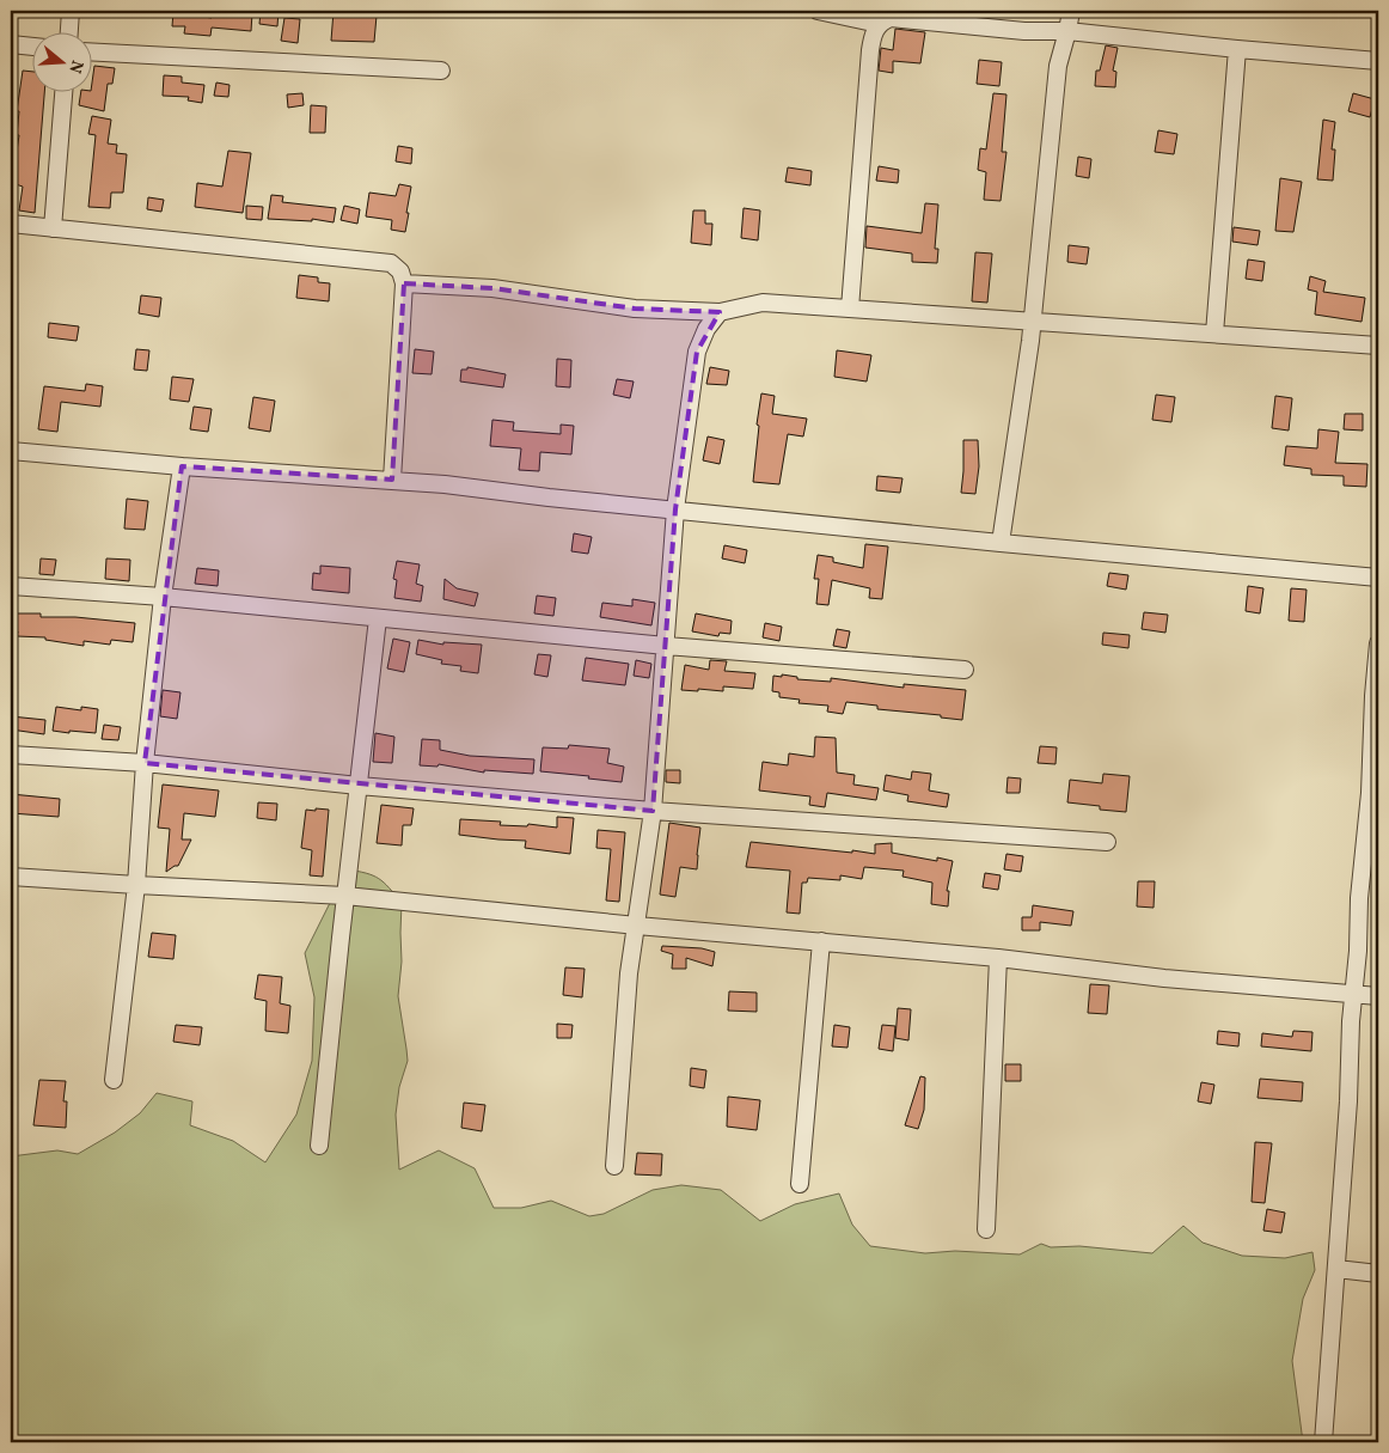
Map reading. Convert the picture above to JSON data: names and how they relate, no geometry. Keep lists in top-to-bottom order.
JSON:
{
  "north": "right"
}
